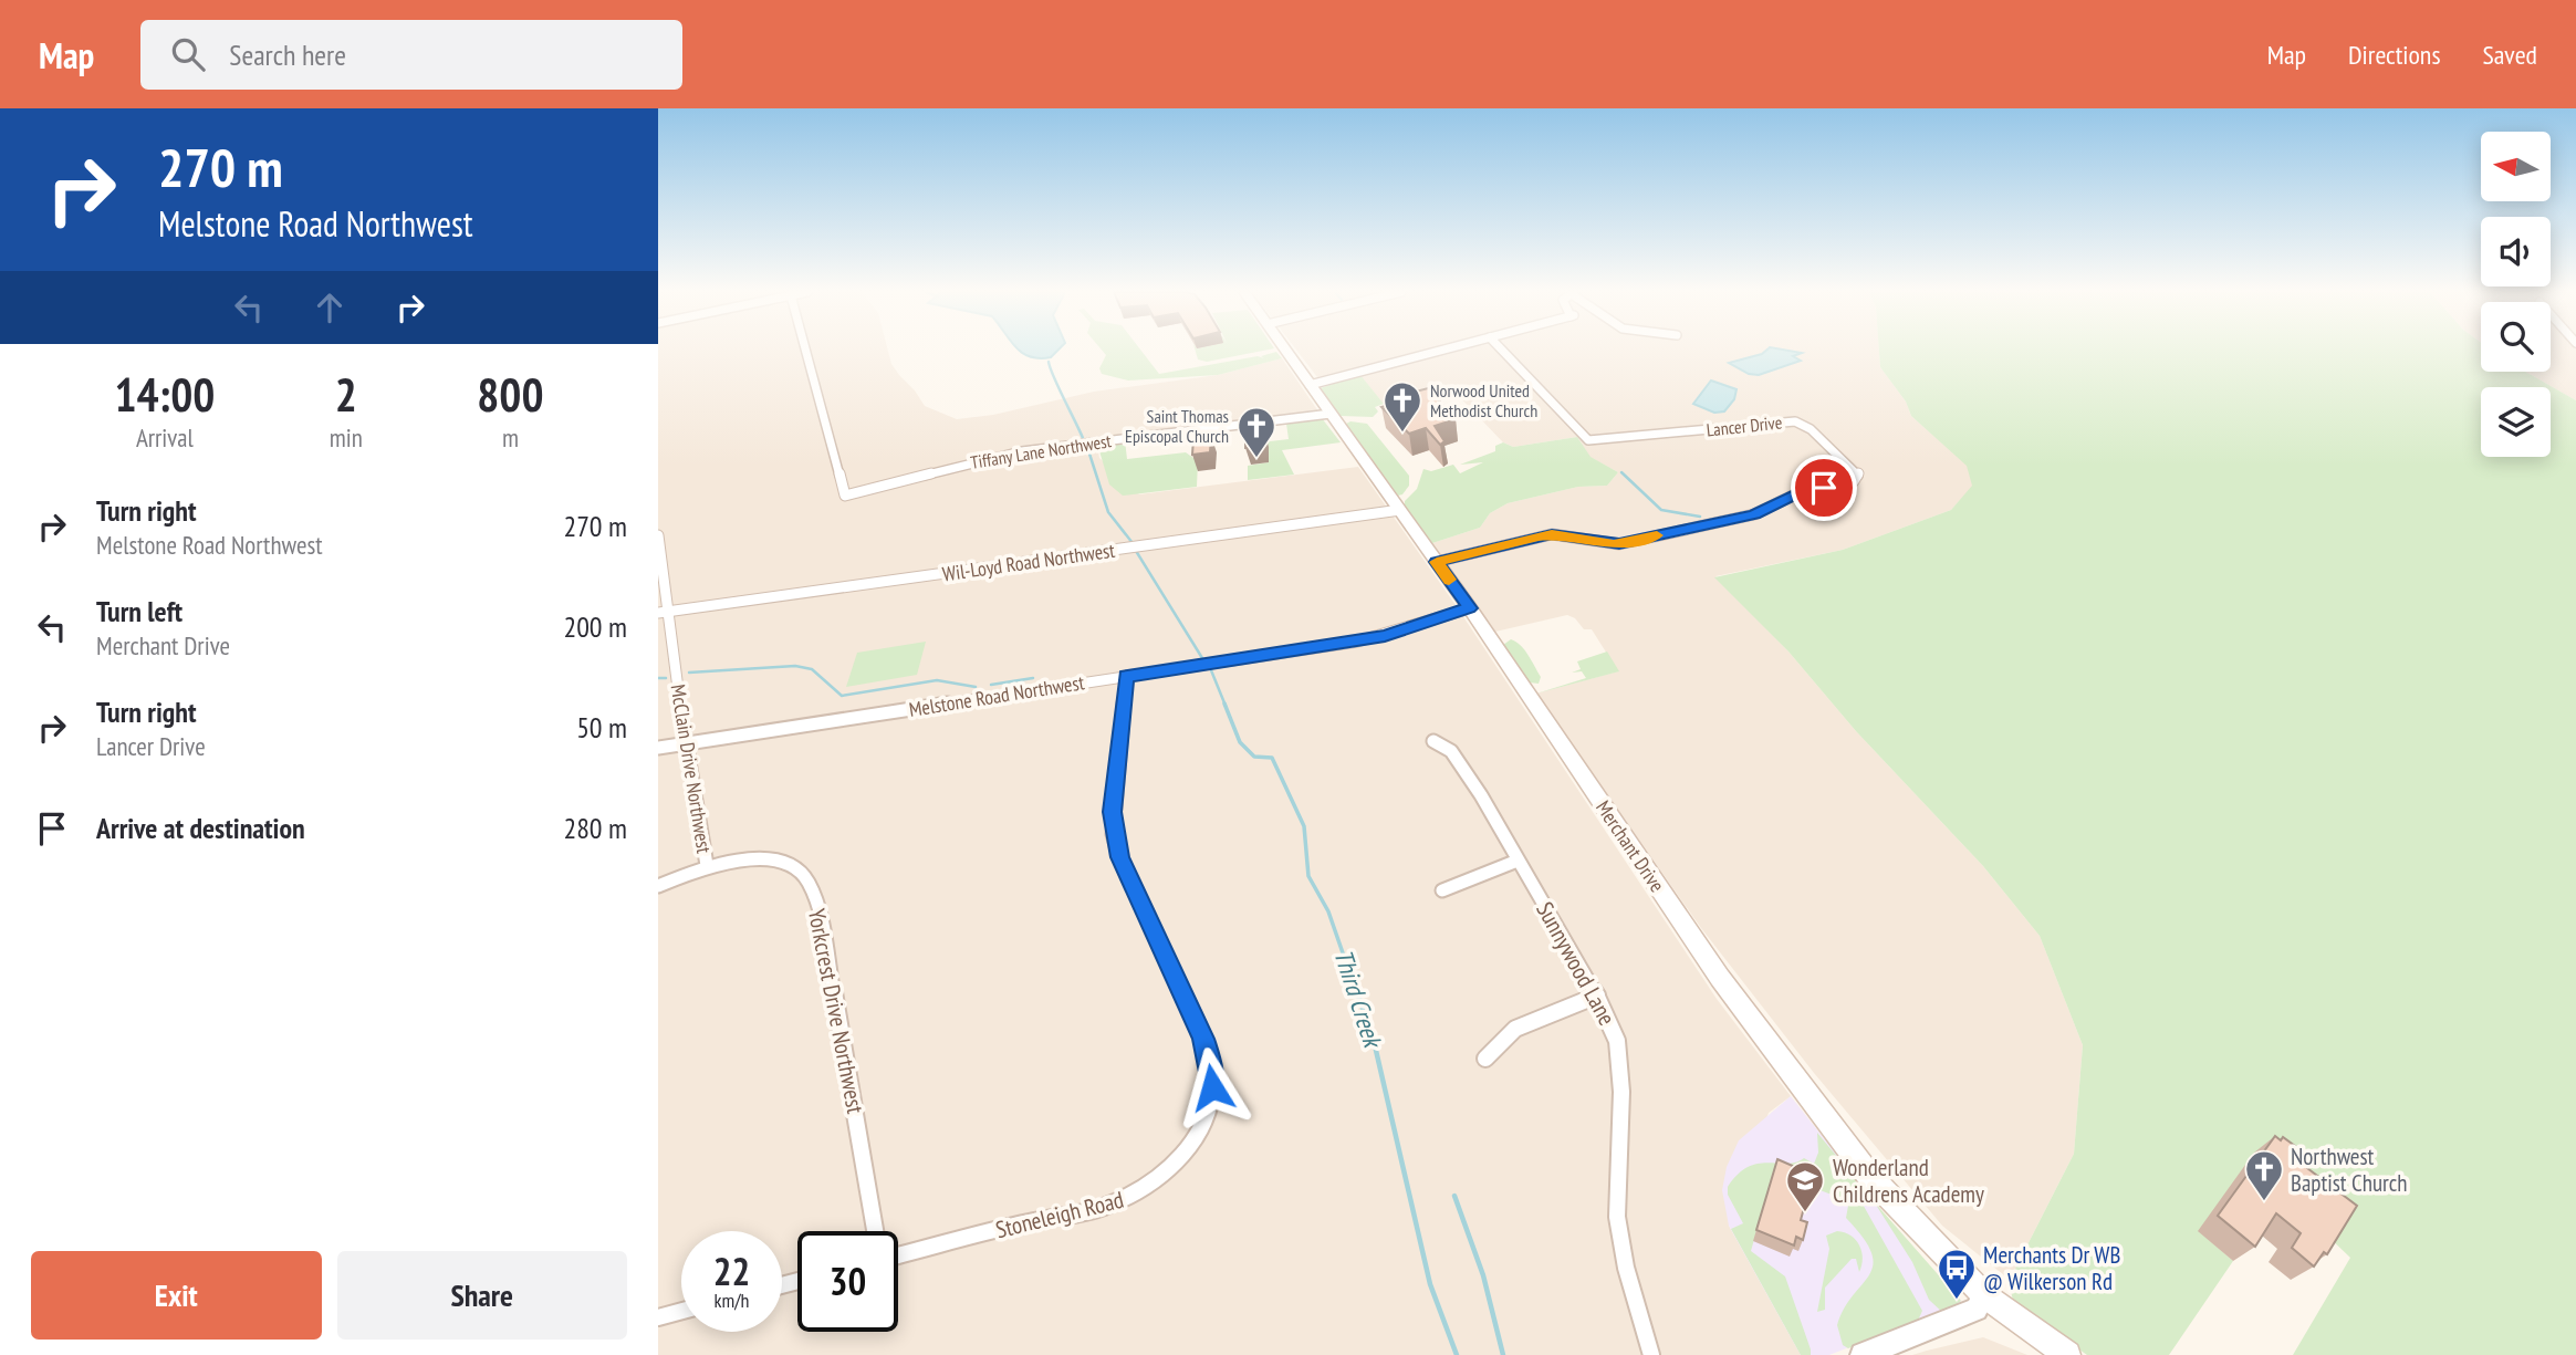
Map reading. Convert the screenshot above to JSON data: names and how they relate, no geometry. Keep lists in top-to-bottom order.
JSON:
{
  "streets": {
    "main road": ["Merchant Drive"],
    "street": [
      "Lancer Drive",
      "Tiffany Lane Northwest",
      "Wil-Loyd Road Northwest",
      "Melstone Road Northwest",
      "McClain Drive Northwest",
      "Sunnywood Lane",
      "Yorkcrest Drive Northwest",
      "Stoneleigh Road"
    ]
  },
  "crossings": [
    ["Lancer Drive", "Merchant Drive"],
    ["Tiffany Lane Northwest", "Merchant Drive"],
    ["Wil-Loyd Road Northwest", "McClain Drive Northwest"],
    ["Wil-Loyd Road Northwest", "Merchant Drive"],
    ["Melstone Road Northwest", "McClain Drive Northwest"],
    ["Melstone Road Northwest", "Merchant Drive"],
    ["Melstone Road Northwest", "Stoneleigh Road"],
    ["McClain Drive Northwest", "Yorkcrest Drive Northwest"]
  ],
  "water": ["Third Creek"],
  "places": {
    "church": ["Norwood United Methodist Church", "Saint Thomas Episcopal Church", "Northwest Baptist Church"],
    "school or university": ["Wonderland Childrens Academy"],
    "bus stop": ["Merchants Dr WB @ Wilkerson Rd"]
  },
  "north": "left",
  "page": {
    "header": "Map",
    "search": "Search here",
    "nav": ["Map", "Directions", "Saved"],
    "turn": ["270 m", "Melstone Road Northwest"],
    "eta": [
      "14:00",
      "Arrival",
      "2",
      "min",
      "800",
      "m"
    ],
    "list": [
      {
        "name": "Turn right",
        "note": "Melstone Road Northwest",
        "value": "270 m"
      },
      {
        "name": "Turn left",
        "note": "Merchant Drive",
        "value": "200 m"
      },
      {
        "name": "Turn right",
        "note": "Lancer Drive",
        "value": "50 m"
      },
      {
        "name": "Arrive at destination",
        "value": "280 m"
      }
    ],
    "speed": "22 km/h",
    "limit": "30",
    "buttons": ["Exit", "Share"]
  }
}
